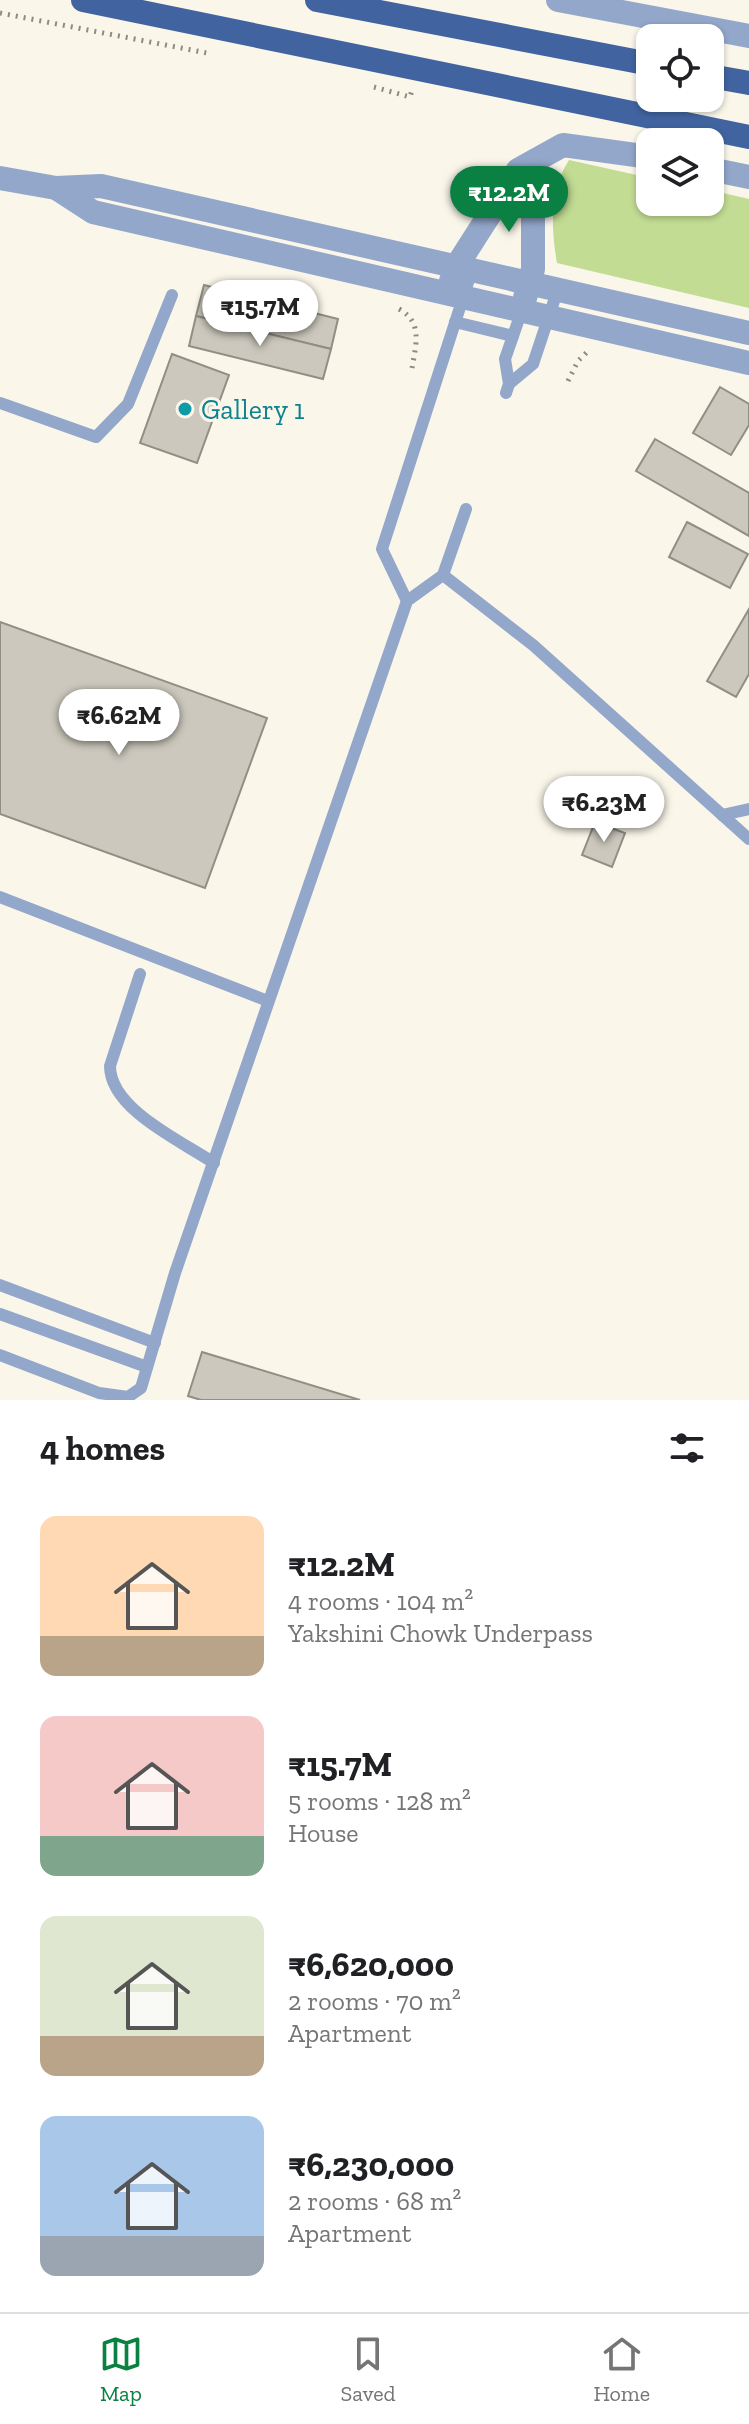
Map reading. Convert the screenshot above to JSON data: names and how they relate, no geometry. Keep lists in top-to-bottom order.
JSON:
{
  "places": ["Gallery 1"],
  "page": {
    "price": [
      "₹12.2M",
      "₹15.7M",
      "₹6.62M",
      "₹6.23M"
    ],
    "heading": "4 homes",
    "list": [
      {
        "name": "₹12.2M",
        "note": "4 rooms · 104 m² · Yakshini Chowk Underpass"
      },
      {
        "name": "₹15.7M",
        "note": "5 rooms · 128 m² · House"
      },
      {
        "name": "₹6,620,000",
        "note": "2 rooms · 70 m² · Apartment"
      },
      {
        "name": "₹6,230,000",
        "note": "2 rooms · 68 m² · Apartment"
      }
    ],
    "tabs": ["Map", "Saved", "Home"]
  }
}
